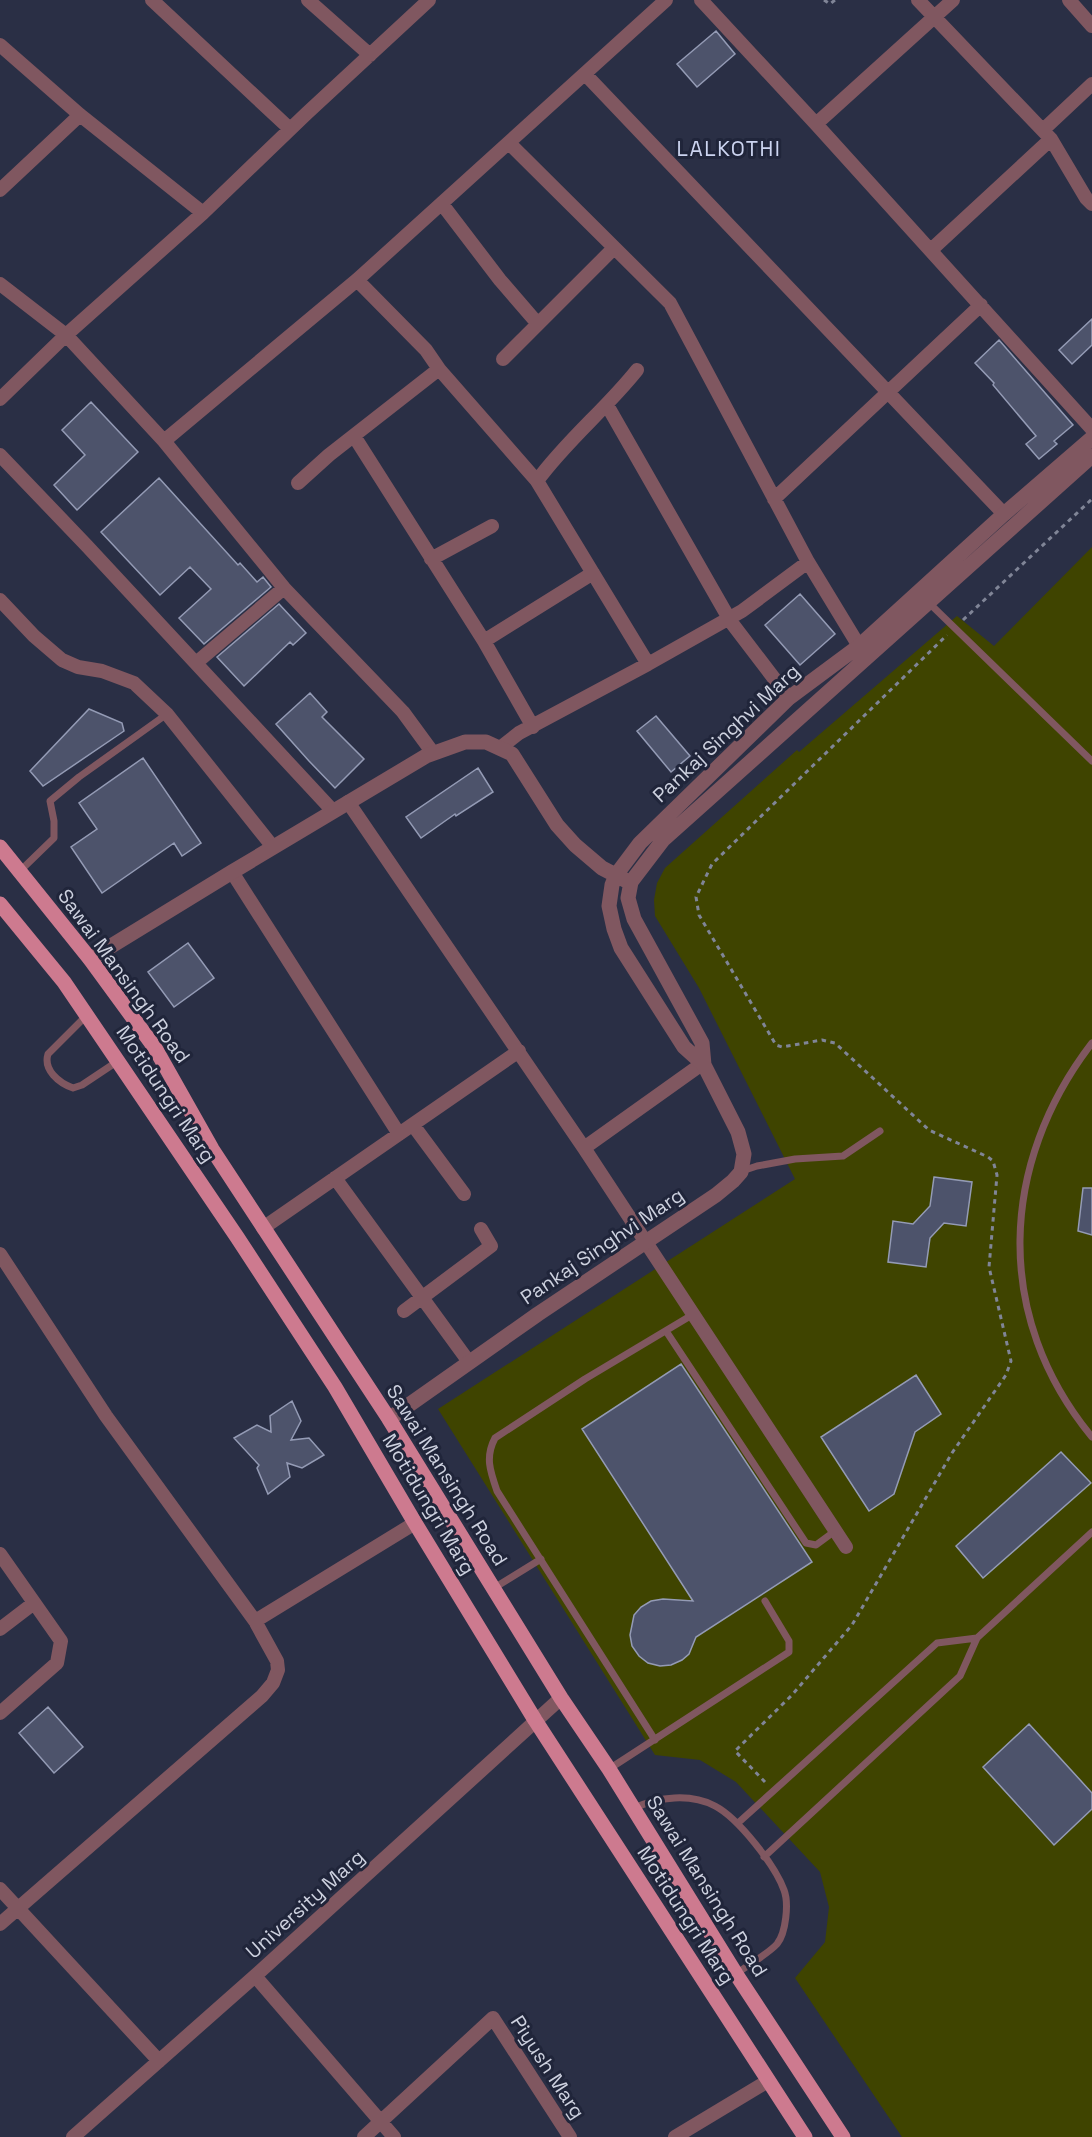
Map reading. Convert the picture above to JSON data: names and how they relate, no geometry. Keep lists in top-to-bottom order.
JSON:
{
  "streets": {
    "main road": ["Sawai Mansingh Road", "Motidungri Marg"],
    "street": ["Pankaj Singhvi Marg", "University Marg", "Piyush Marg"]
  },
  "crossings": [
    ["Pankaj Singhvi Marg", "Sawai Mansingh Road"],
    ["Sawai Mansingh Road", "University Marg"],
    ["Motidungri Marg", "University Marg"]
  ],
  "districts": ["LALKOTHI"]
}
